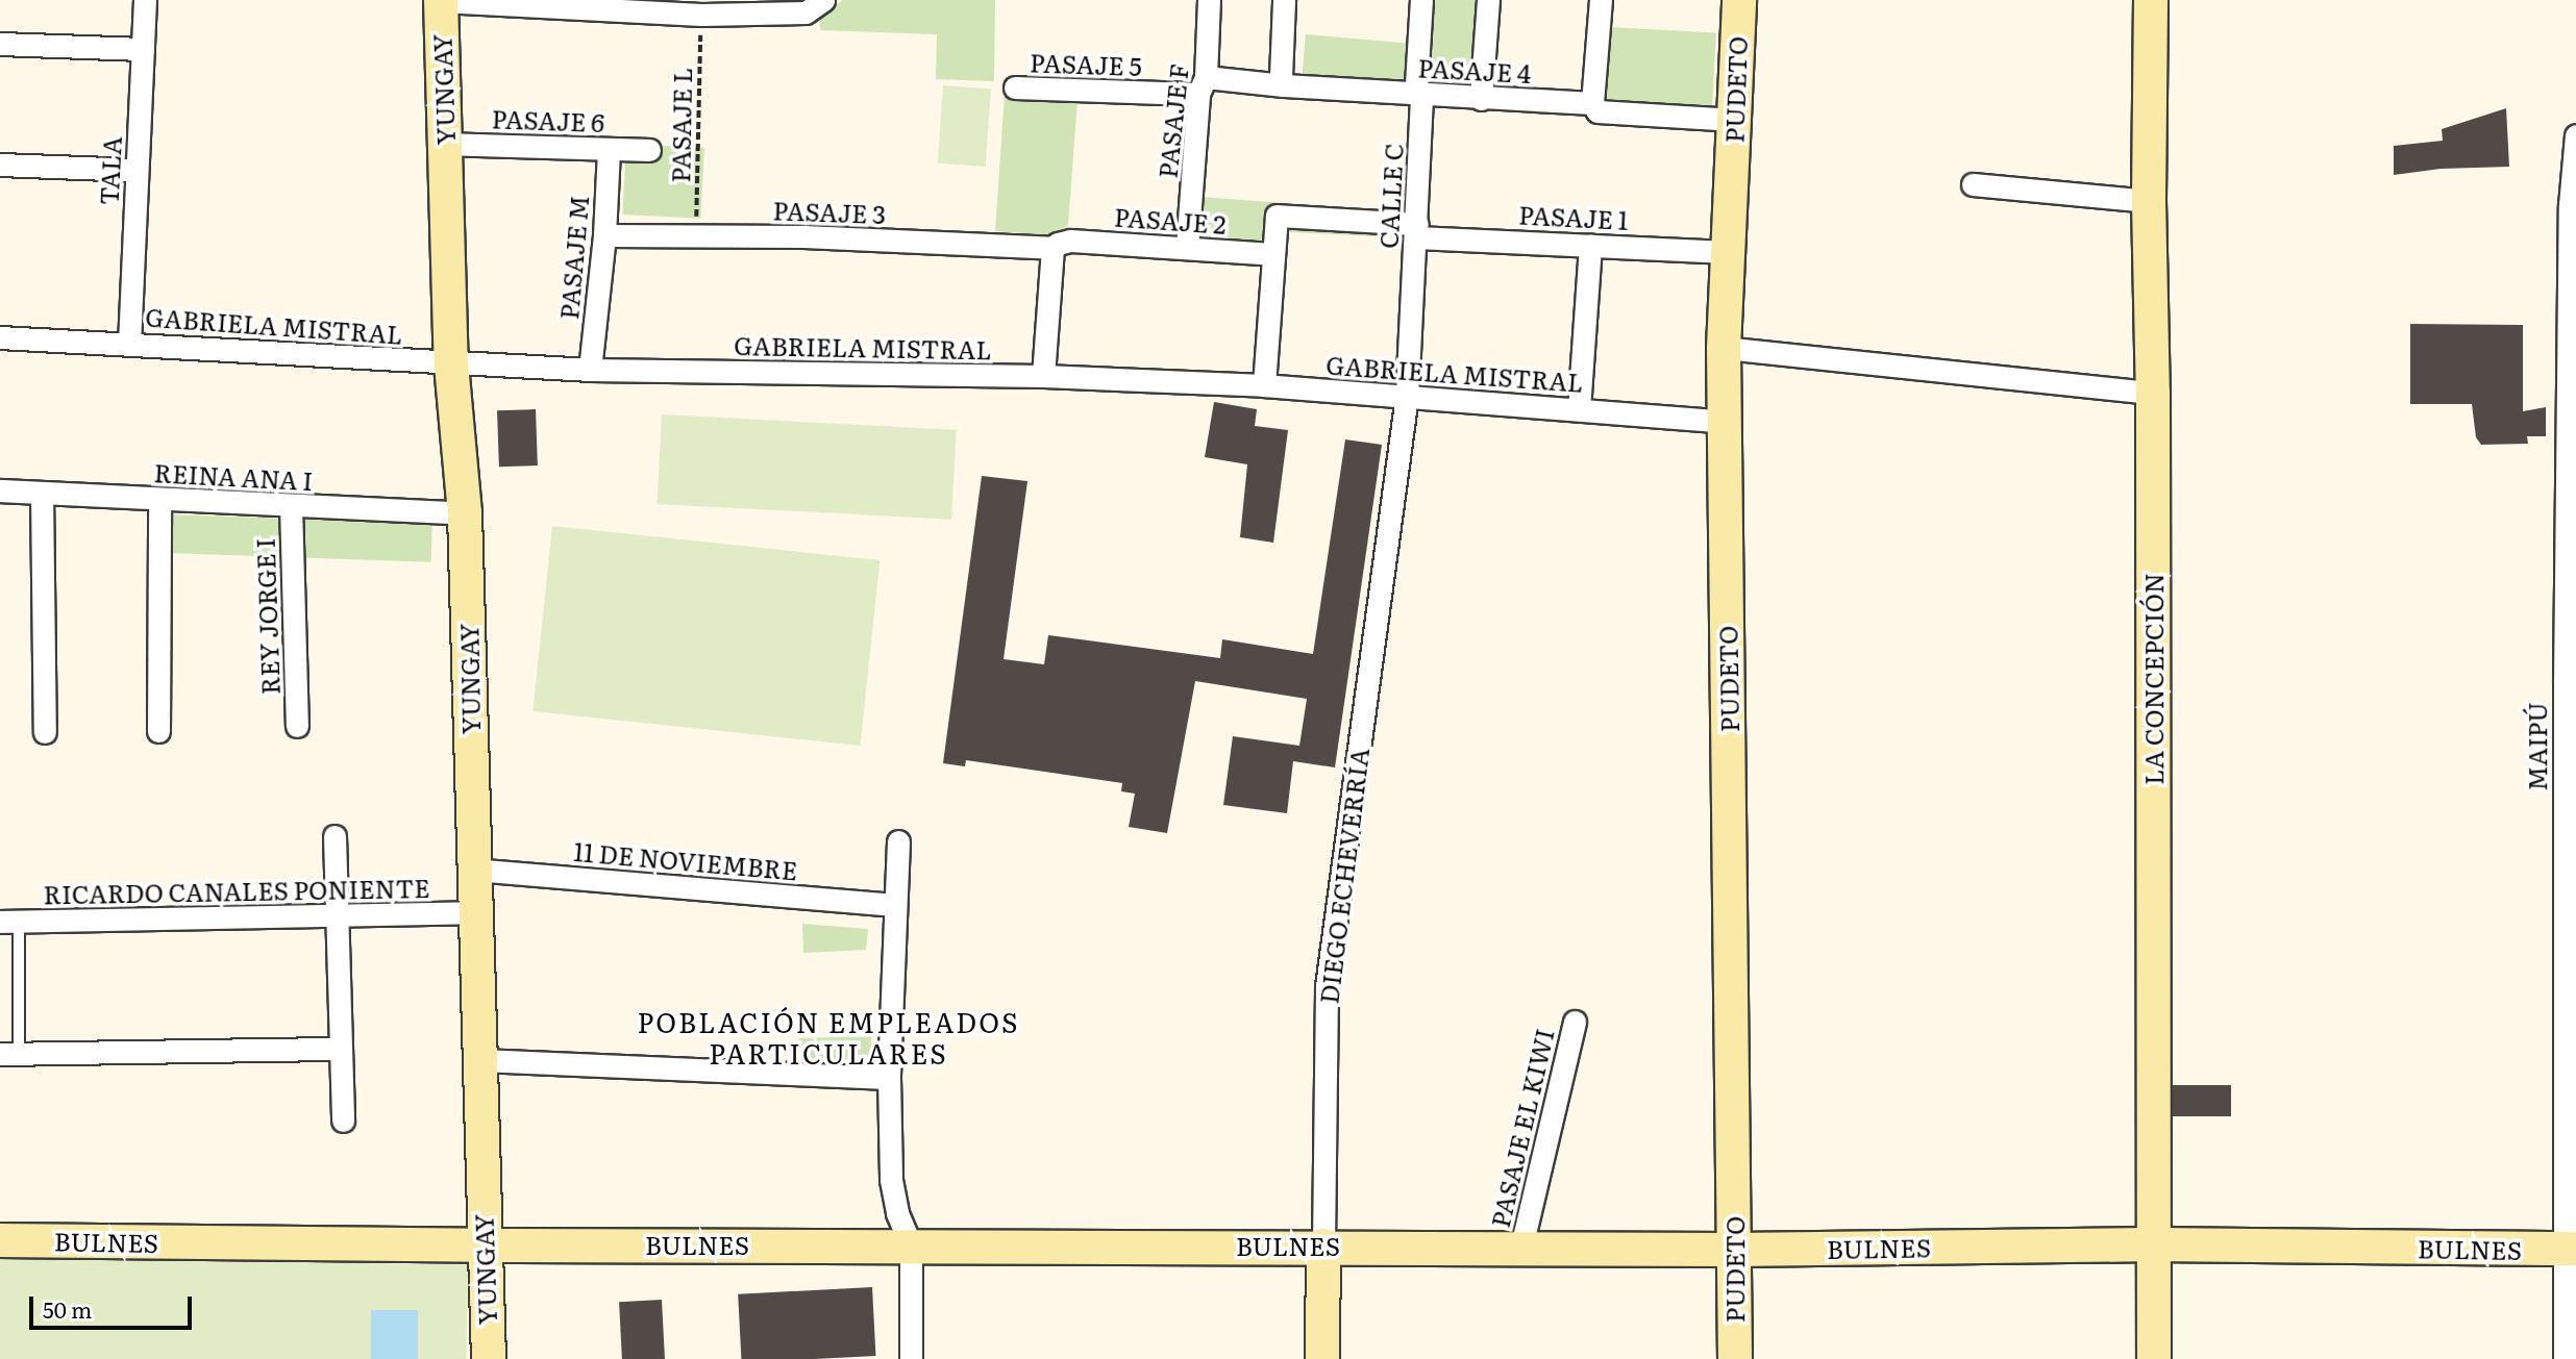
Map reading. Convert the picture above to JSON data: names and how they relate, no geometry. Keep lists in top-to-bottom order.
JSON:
{
  "streets": {
    "street": [
      "PASAJE 5",
      "PASAJE 4",
      "YUNGAY",
      "PUDETO",
      "PASAJE 6",
      "PASAJE F",
      "TALA",
      "CALLE C",
      "PASAJE 3",
      "PASAJE 1",
      "PASAJE 2",
      "PASAJE M",
      "GABRIELA MISTRAL",
      "REINA ANA I",
      "REY JORGE I",
      "LA CONCEPCIÓN",
      "MAIPÚ",
      "11 DE NOVIEMBRE",
      "DIEGO ECHEVERRÍA",
      "RICARDO CANALES PONIENTE",
      "PASAJE EL KIWI",
      "BULNES"
    ],
    "path": ["PASAJE L"]
  },
  "crossings": [
    ["PASAJE 5", "PASAJE 4"],
    ["PASAJE 5", "PASAJE F"],
    ["PASAJE 4", "PUDETO"],
    ["PASAJE 4", "PASAJE F"],
    ["PASAJE 4", "CALLE C"],
    ["YUNGAY", "PASAJE 6"],
    ["YUNGAY", "GABRIELA MISTRAL"],
    ["YUNGAY", "REINA ANA I"],
    ["YUNGAY", "11 DE NOVIEMBRE"],
    ["YUNGAY", "RICARDO CANALES PONIENTE"],
    ["YUNGAY", "BULNES"],
    ["PUDETO", "PASAJE 1"],
    ["PUDETO", "GABRIELA MISTRAL"],
    ["PUDETO", "BULNES"],
    ["PASAJE 6", "PASAJE M"],
    ["PASAJE F", "PASAJE 2"],
    ["PASAJE L", "PASAJE 3"],
    ["TALA", "GABRIELA MISTRAL"],
    ["CALLE C", "PASAJE 1"],
    ["CALLE C", "GABRIELA MISTRAL"],
    ["CALLE C", "DIEGO ECHEVERRÍA"],
    ["PASAJE 3", "PASAJE 2"],
    ["PASAJE 3", "PASAJE M"],
    ["PASAJE 1", "PASAJE 2"],
    ["PASAJE M", "GABRIELA MISTRAL"],
    ["GABRIELA MISTRAL", "DIEGO ECHEVERRÍA"],
    ["REINA ANA I", "REY JORGE I"],
    ["LA CONCEPCIÓN", "BULNES"],
    ["MAIPÚ", "BULNES"],
    ["DIEGO ECHEVERRÍA", "BULNES"],
    ["PASAJE EL KIWI", "BULNES"]
  ],
  "districts": ["POBLACIÓN EMPLEADOS PARTICULARES"],
  "scale_bar": "50 m"
}
